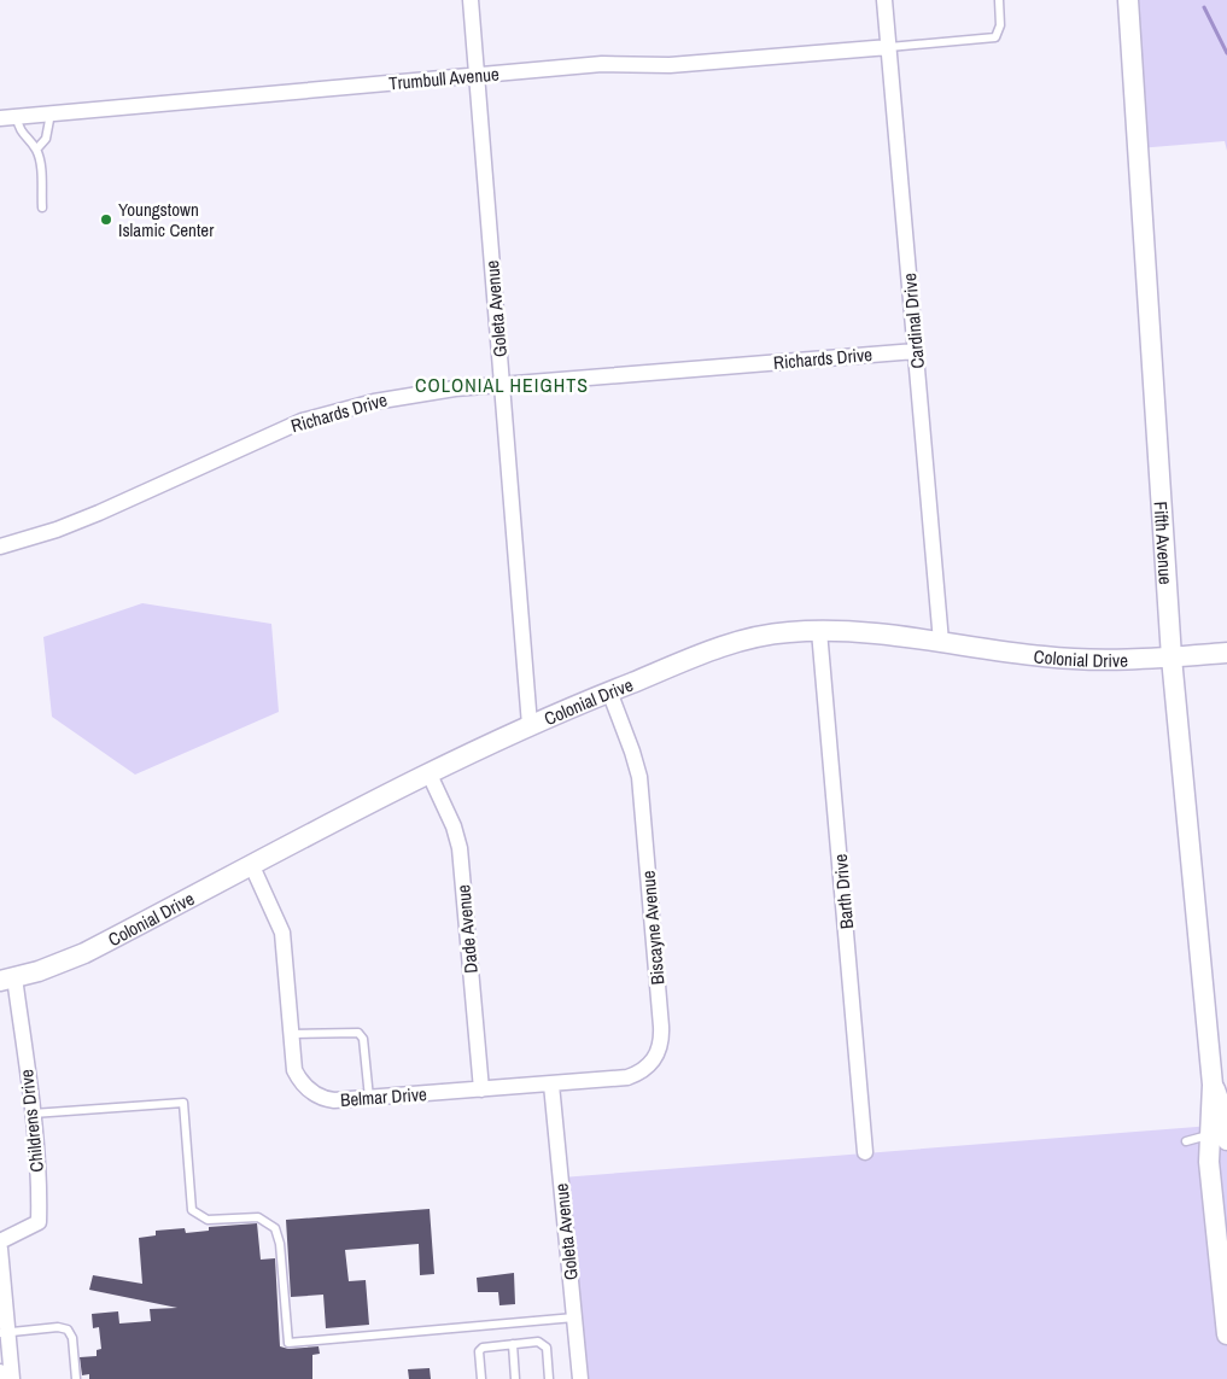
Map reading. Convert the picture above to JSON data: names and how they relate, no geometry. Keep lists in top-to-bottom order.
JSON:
{
  "streets": {
    "street": [
      "Trumbull Avenue",
      "Goleta Avenue",
      "Cardinal Drive",
      "Richards Drive",
      "Fifth Avenue",
      "Colonial Drive",
      "Barth Drive",
      "Biscayne Avenue",
      "Dade Avenue",
      "Belmar Drive",
      "Childrens Drive"
    ]
  },
  "crossings": [
    ["Trumbull Avenue", "Goleta Avenue"],
    ["Trumbull Avenue", "Cardinal Drive"],
    ["Goleta Avenue", "Richards Drive"],
    ["Goleta Avenue", "Colonial Drive"],
    ["Goleta Avenue", "Biscayne Avenue"],
    ["Goleta Avenue", "Belmar Drive"],
    ["Cardinal Drive", "Richards Drive"],
    ["Cardinal Drive", "Colonial Drive"],
    ["Fifth Avenue", "Colonial Drive"],
    ["Colonial Drive", "Barth Drive"],
    ["Colonial Drive", "Biscayne Avenue"],
    ["Colonial Drive", "Dade Avenue"],
    ["Colonial Drive", "Belmar Drive"],
    ["Colonial Drive", "Childrens Drive"],
    ["Biscayne Avenue", "Belmar Drive"],
    ["Dade Avenue", "Belmar Drive"]
  ],
  "districts": ["COLONIAL HEIGHTS"],
  "places": ["Youngstown Islamic Center"]
}
